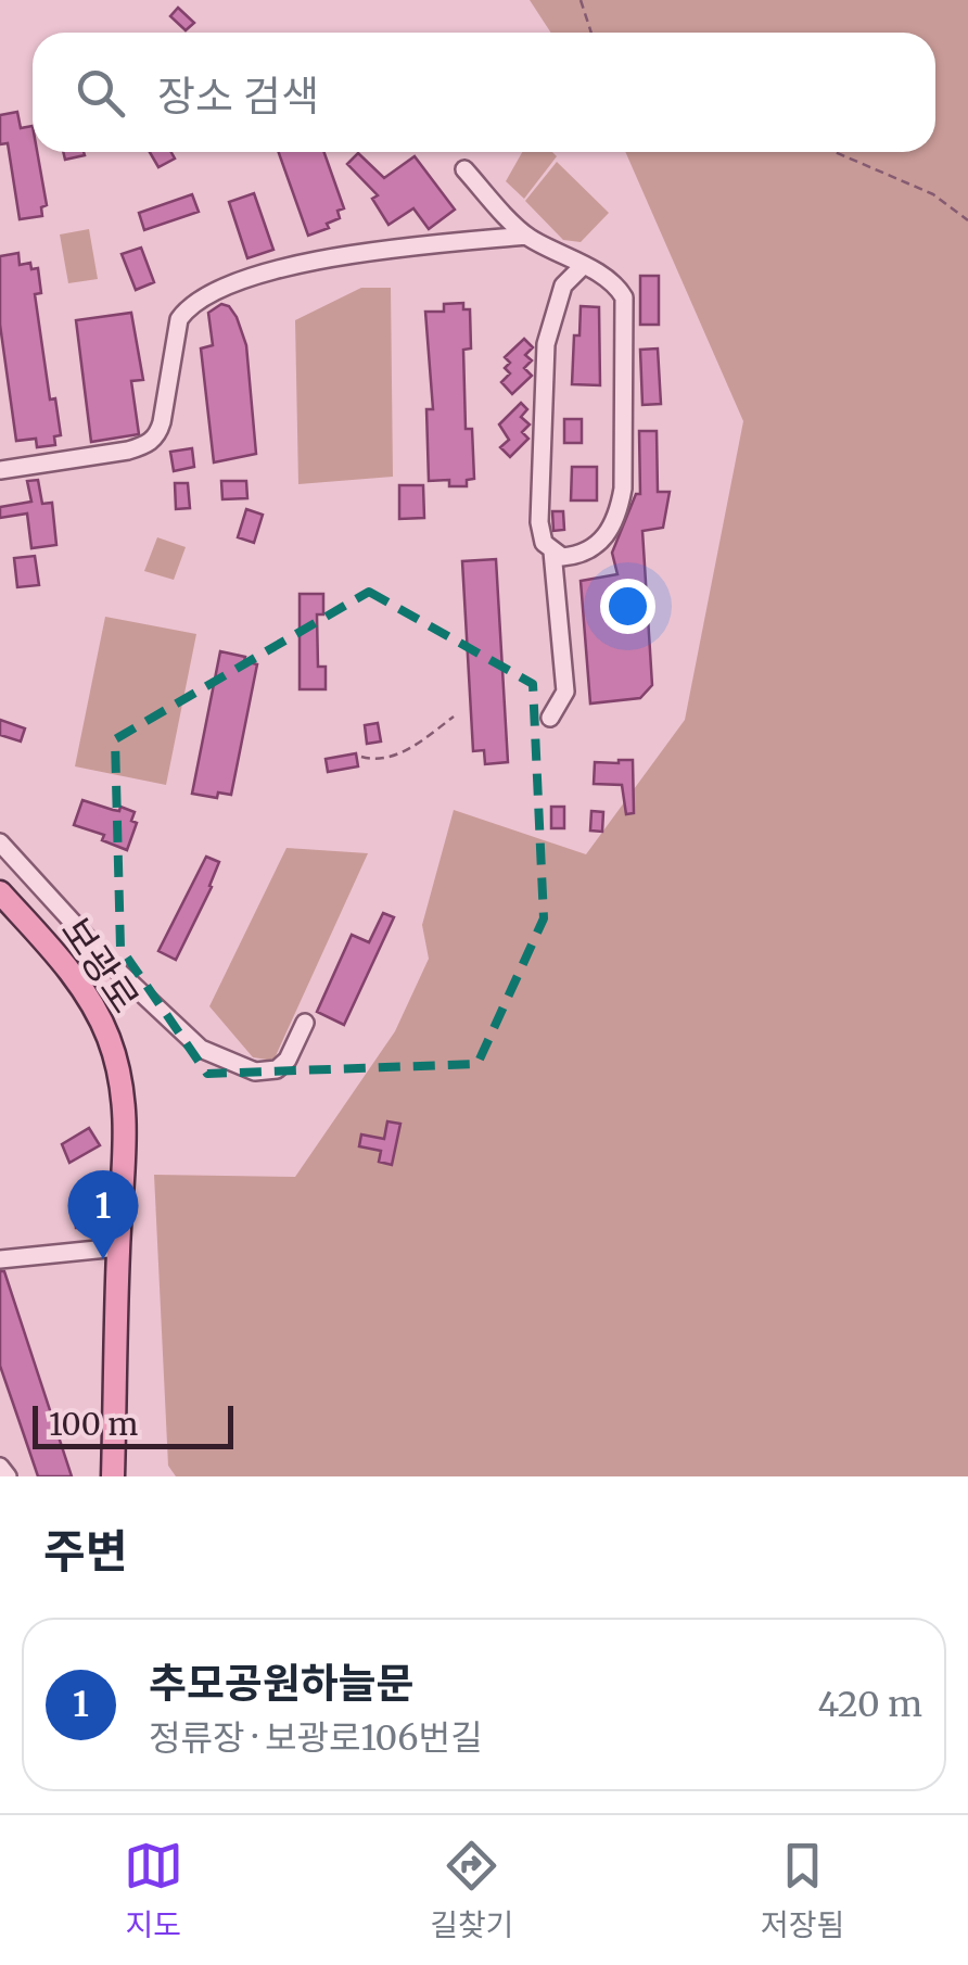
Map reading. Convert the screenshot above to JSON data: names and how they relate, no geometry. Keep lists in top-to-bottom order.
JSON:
{
  "streets": {
    "main road": ["보광로"]
  },
  "scale_bar": "100 m",
  "page": {
    "search": "장소 검색",
    "pins": "1",
    "scale": "100 m",
    "heading": "주변",
    "list": [
      {
        "mark": "1",
        "name": "추모공원하늘문",
        "note": "정류장 · 보광로106번길",
        "value": "420 m"
      }
    ],
    "nav": ["지도", "길찾기", "저장됨"]
  }
}
